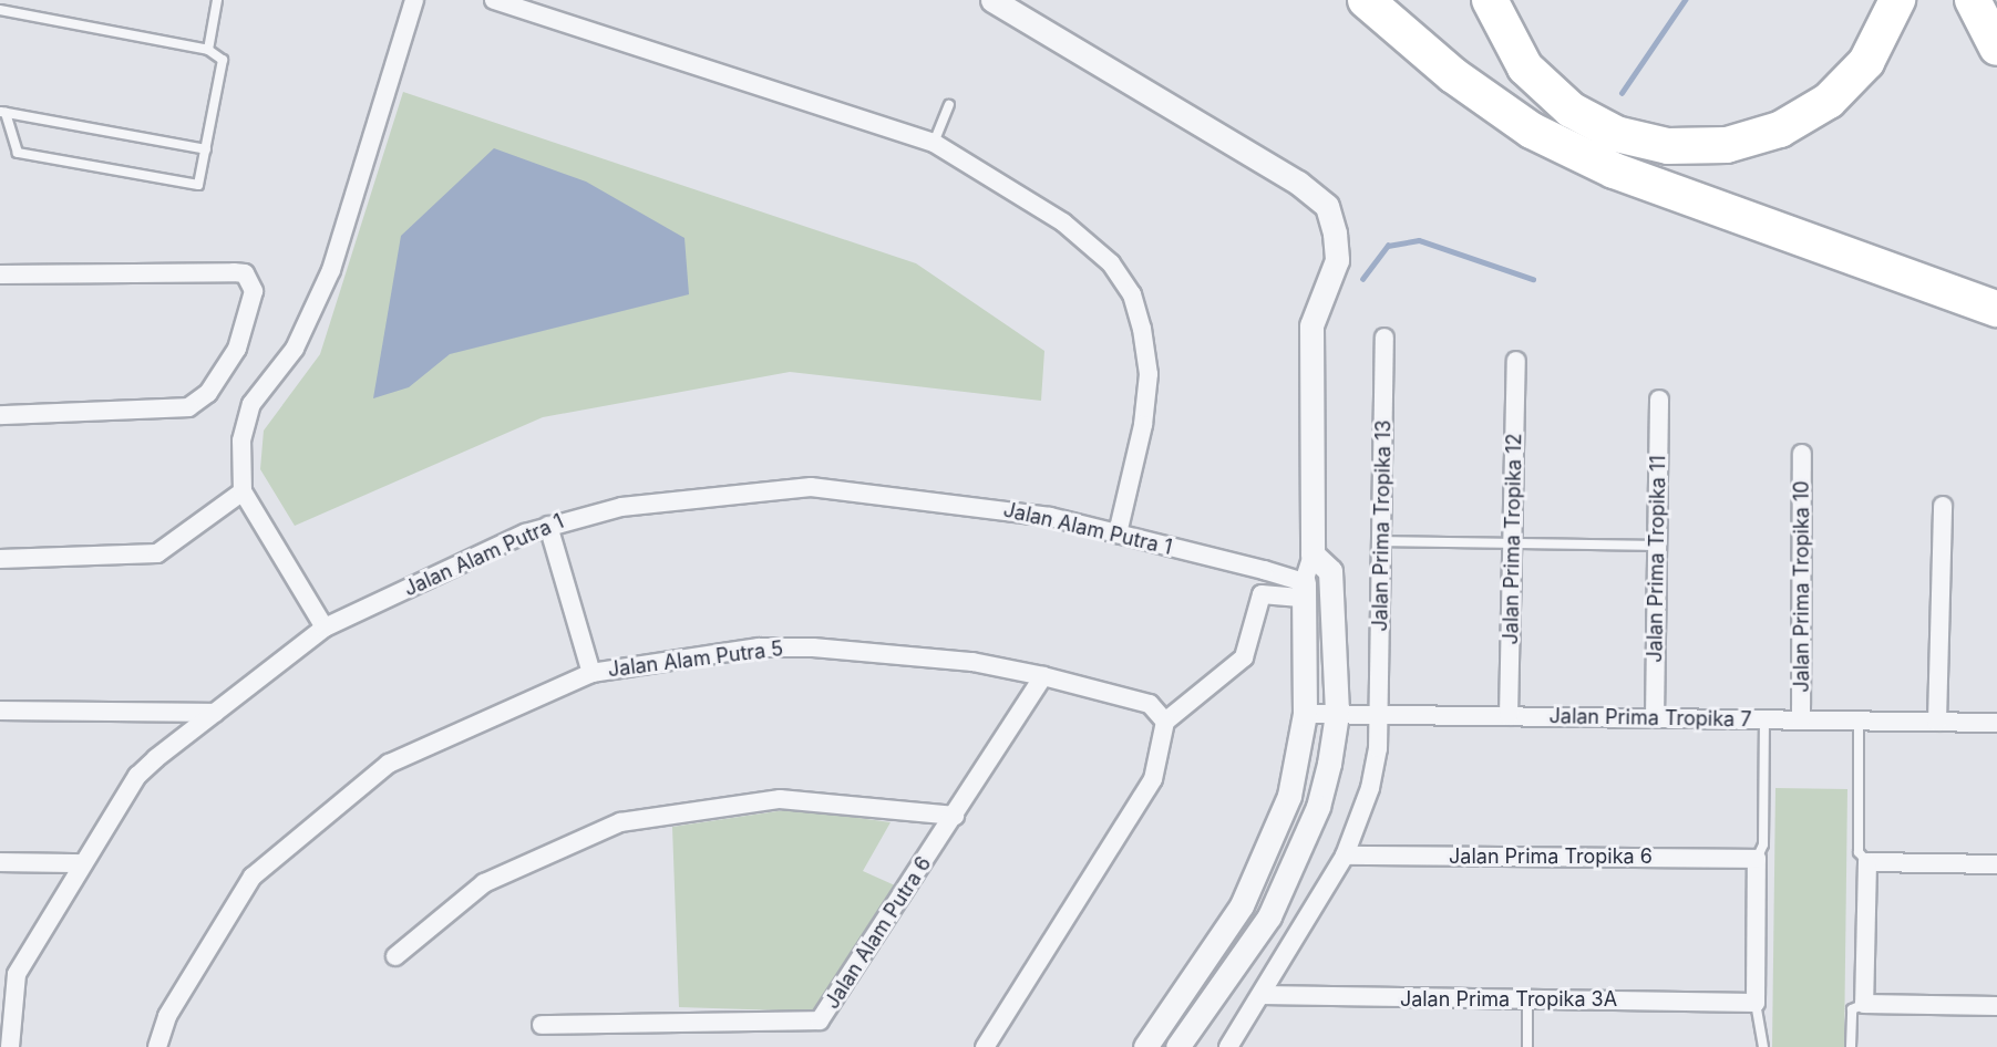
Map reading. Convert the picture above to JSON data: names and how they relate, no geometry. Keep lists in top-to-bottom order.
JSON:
{
  "streets": {
    "street": [
      "Jalan Prima Tropika 13",
      "Jalan Alam Putra 1",
      "Jalan Prima Tropika 12",
      "Jalan Prima Tropika 11",
      "Jalan Prima Tropika 10",
      "Jalan Alam Putra 5",
      "Jalan Prima Tropika 7",
      "Jalan Prima Tropika 6",
      "Jalan Alam Putra 6",
      "Jalan Prima Tropika 3A"
    ]
  },
  "crossings": [
    ["Jalan Prima Tropika 13", "Jalan Prima Tropika 7"],
    ["Jalan Prima Tropika 13", "Jalan Prima Tropika 6"],
    ["Jalan Prima Tropika 13", "Jalan Prima Tropika 3A"],
    ["Jalan Prima Tropika 12", "Jalan Prima Tropika 7"],
    ["Jalan Prima Tropika 11", "Jalan Prima Tropika 7"],
    ["Jalan Prima Tropika 10", "Jalan Prima Tropika 7"],
    ["Jalan Alam Putra 5", "Jalan Alam Putra 6"]
  ]
}
